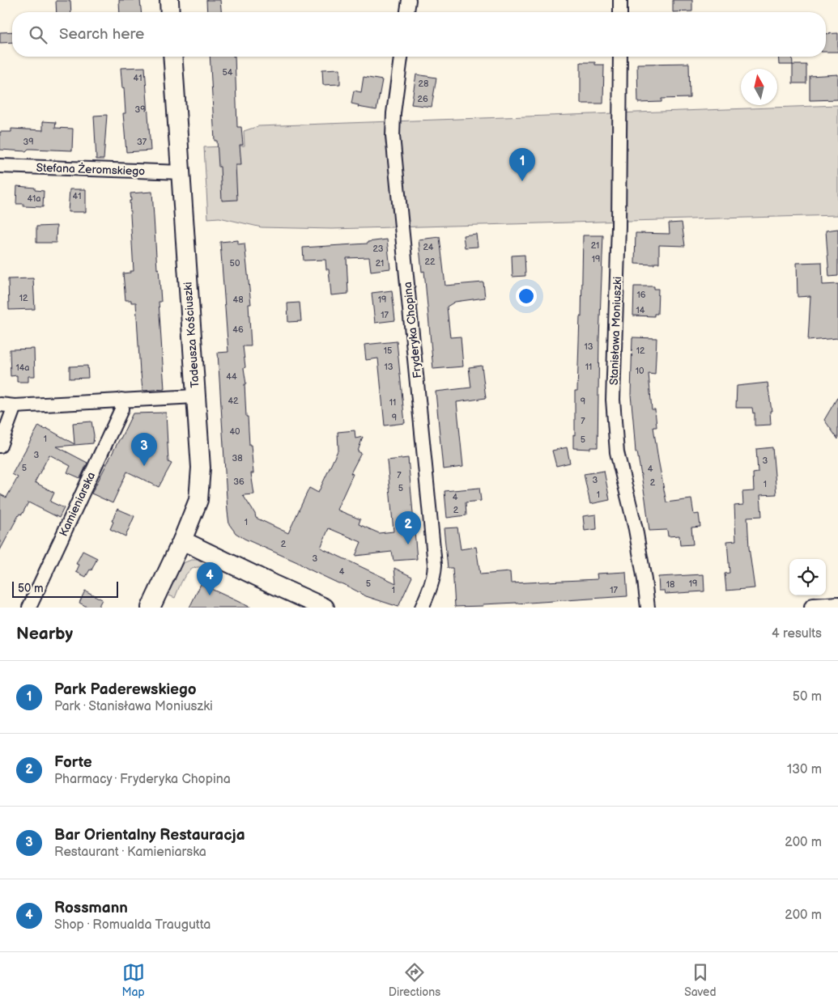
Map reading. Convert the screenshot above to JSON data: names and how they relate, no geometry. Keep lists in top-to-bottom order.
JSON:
{
  "streets": {
    "street": [
      "Stefana Żeromskiego",
      "Fryderyka Chopina",
      "Stanisława Moniuszki",
      "Tadeusza Kościuszki",
      "Kamieniarska"
    ]
  },
  "crossings": [
    ["Stefana Żeromskiego", "Tadeusza Kościuszki"]
  ],
  "house_numbers": [
    "54",
    "41",
    "28",
    "26",
    "39",
    "39",
    "37",
    "41",
    "41a",
    "21",
    "24",
    "23",
    "19",
    "22",
    "50",
    "21",
    "16",
    "12",
    "48",
    "19",
    "14",
    "17",
    "46",
    "13",
    "15",
    "12",
    "13",
    "11",
    "14a",
    "10",
    "44",
    "42",
    "9",
    "11",
    "9",
    "7",
    "40",
    "1",
    "5",
    "3",
    "38",
    "3",
    "5",
    "4",
    "7",
    "3",
    "36",
    "2",
    "1",
    "5",
    "1",
    "4",
    "2",
    "1",
    "2",
    "3",
    "4",
    "5",
    "19",
    "18",
    "1",
    "17"
  ],
  "scale_bar": "50 m",
  "north": "top",
  "page": {
    "search": "Search here",
    "pins": [
      "1",
      "3",
      "2",
      "4"
    ],
    "scale": "50 m",
    "heading": ["Nearby", "4 results"],
    "list": [
      {
        "mark": "1",
        "name": "Park Paderewskiego",
        "note": "Park · Stanisława Moniuszki",
        "value": "50 m"
      },
      {
        "mark": "2",
        "name": "Forte",
        "note": "Pharmacy · Fryderyka Chopina",
        "value": "130 m"
      },
      {
        "mark": "3",
        "name": "Bar Orientalny Restauracja",
        "note": "Restaurant · Kamieniarska",
        "value": "200 m"
      },
      {
        "mark": "4",
        "name": "Rossmann",
        "note": "Shop · Romualda Traugutta",
        "value": "200 m"
      }
    ],
    "nav": ["Map", "Directions", "Saved"]
  }
}
